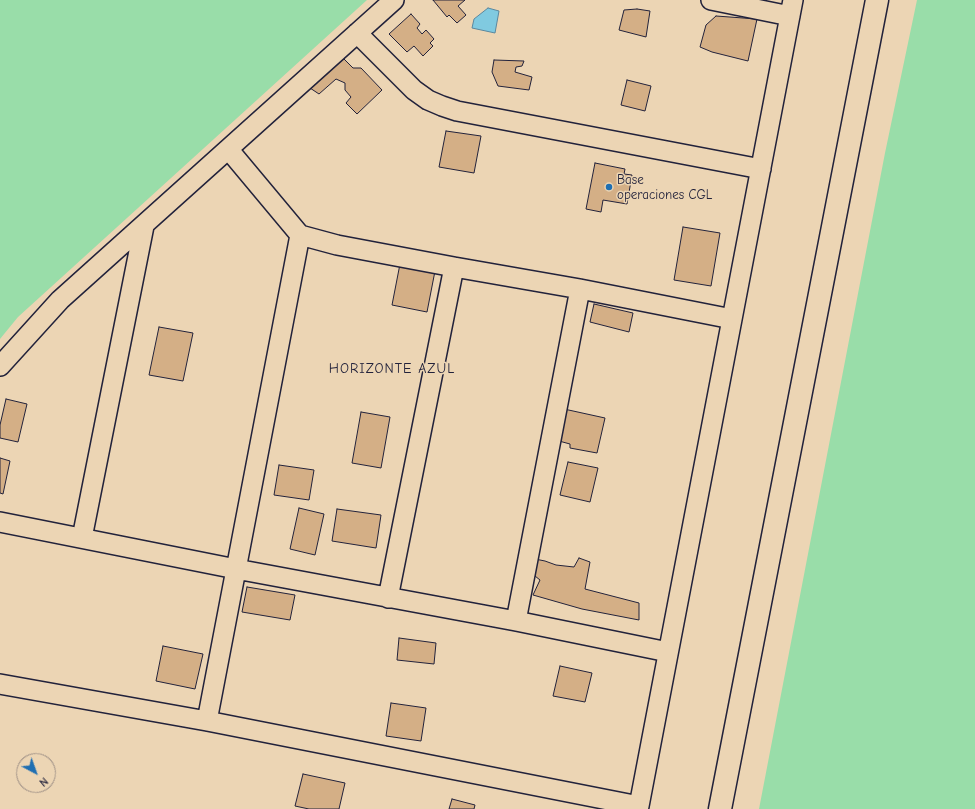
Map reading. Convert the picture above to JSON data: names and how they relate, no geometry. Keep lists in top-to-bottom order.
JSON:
{
  "districts": ["HORIZONTE AZUL"],
  "places": ["Base operaciones CGL"],
  "north": "bottom right"
}
